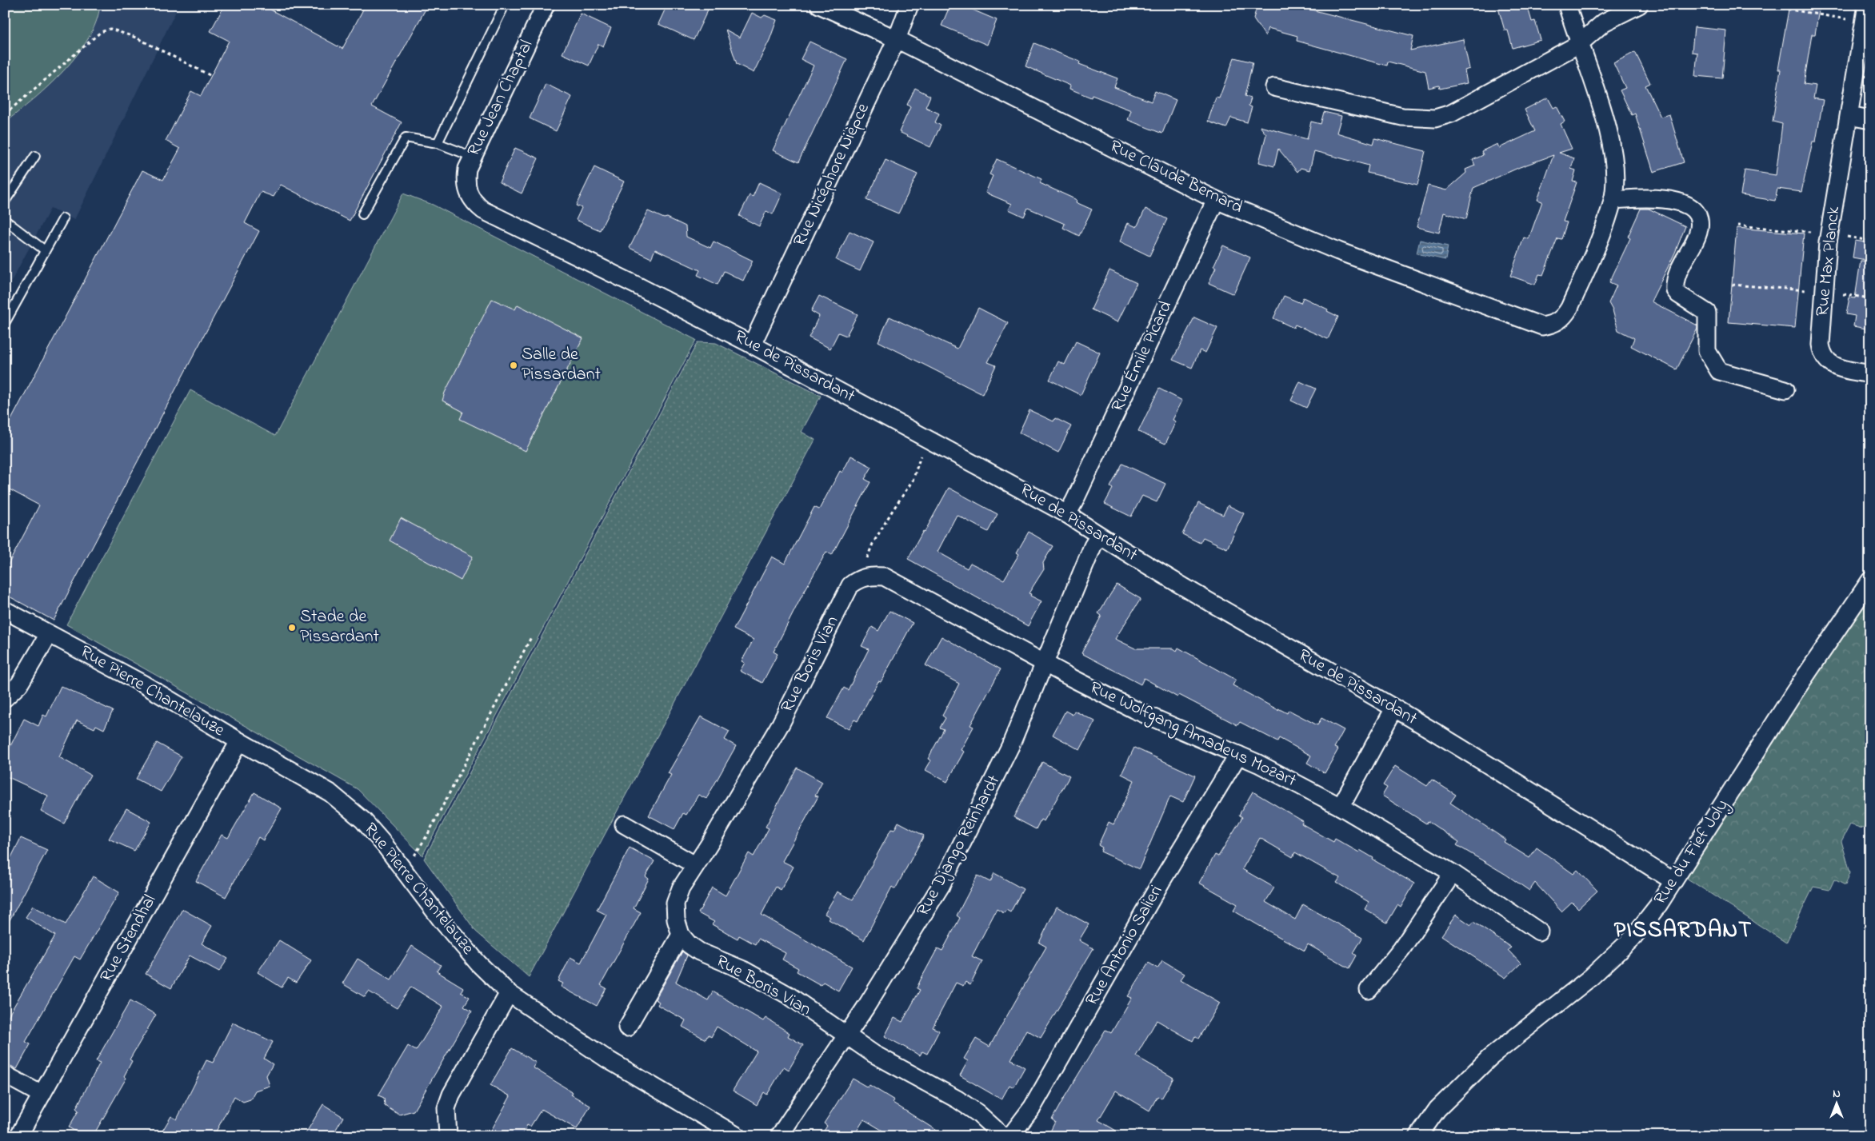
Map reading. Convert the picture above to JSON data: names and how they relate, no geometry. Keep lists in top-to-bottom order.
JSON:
{
  "streets": {
    "street": [
      "Rue Jean Chaptal",
      "Rue Nicéphore Nièpce",
      "Rue Claude Bernard",
      "Rue Max Planck",
      "Rue Émile Picard",
      "Rue de Pissardant",
      "Rue Boris Vian",
      "Rue Pierre Chantelauze",
      "Rue Wolfgang Amadeus Mozart",
      "Rue Django Reinhardt",
      "Rue du Fief Joly",
      "Rue Stendhal",
      "Rue Antonio Salieri"
    ]
  },
  "crossings": [
    ["Rue Jean Chaptal", "Rue de Pissardant"],
    ["Rue Nicéphore Nièpce", "Rue Claude Bernard"],
    ["Rue Nicéphore Nièpce", "Rue de Pissardant"],
    ["Rue Claude Bernard", "Rue Émile Picard"],
    ["Rue Émile Picard", "Rue de Pissardant"],
    ["Rue de Pissardant", "Rue Django Reinhardt"],
    ["Rue de Pissardant", "Rue du Fief Joly"],
    ["Rue Boris Vian", "Rue Django Reinhardt"],
    ["Rue Pierre Chantelauze", "Rue Stendhal"],
    ["Rue Wolfgang Amadeus Mozart", "Rue Django Reinhardt"],
    ["Rue Wolfgang Amadeus Mozart", "Rue Antonio Salieri"]
  ],
  "districts": ["PISSARDANT"],
  "places": ["Salle de Pissardant", "Stade de Pissardant"],
  "north": "top"
}
